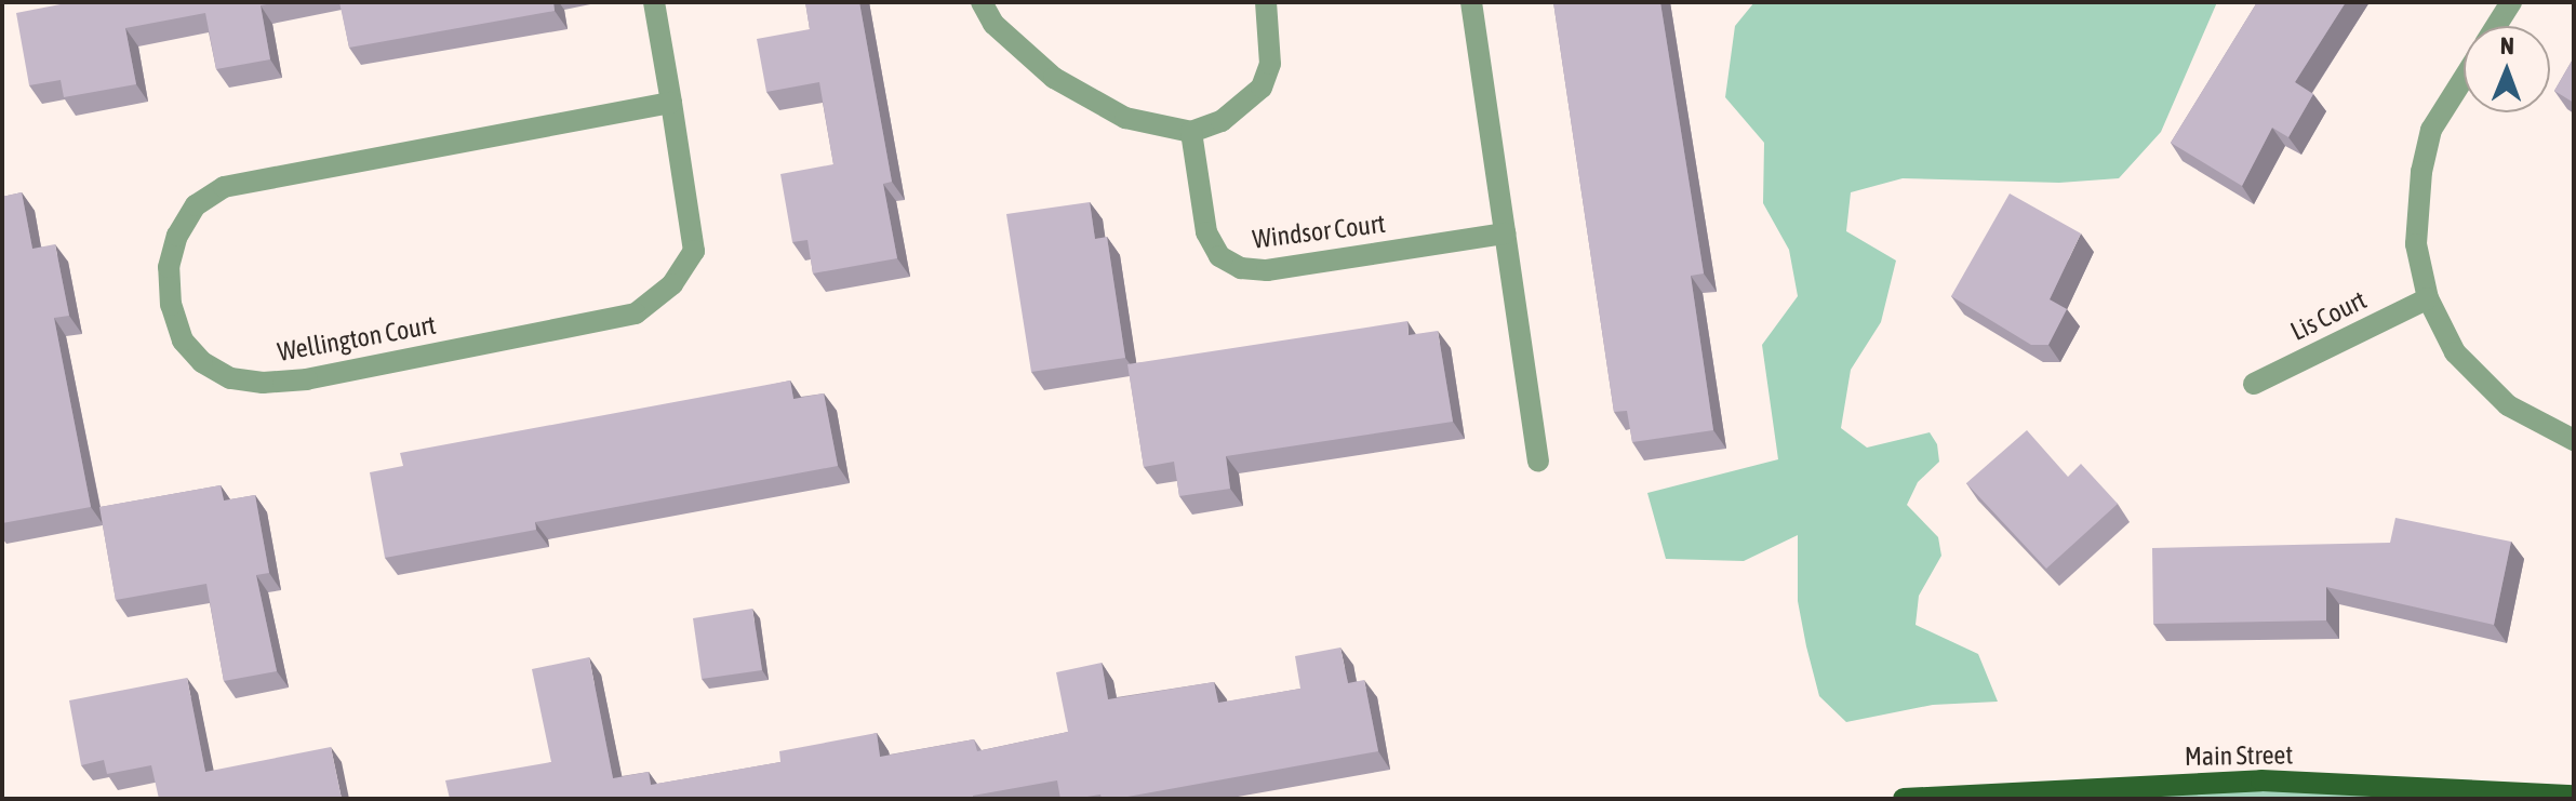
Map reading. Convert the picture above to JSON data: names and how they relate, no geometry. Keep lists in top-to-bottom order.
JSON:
{
  "streets": {
    "main road": ["Main Street"],
    "street": ["Windsor Court", "Lis Court", "Wellington Court"]
  },
  "north": "top"
}
